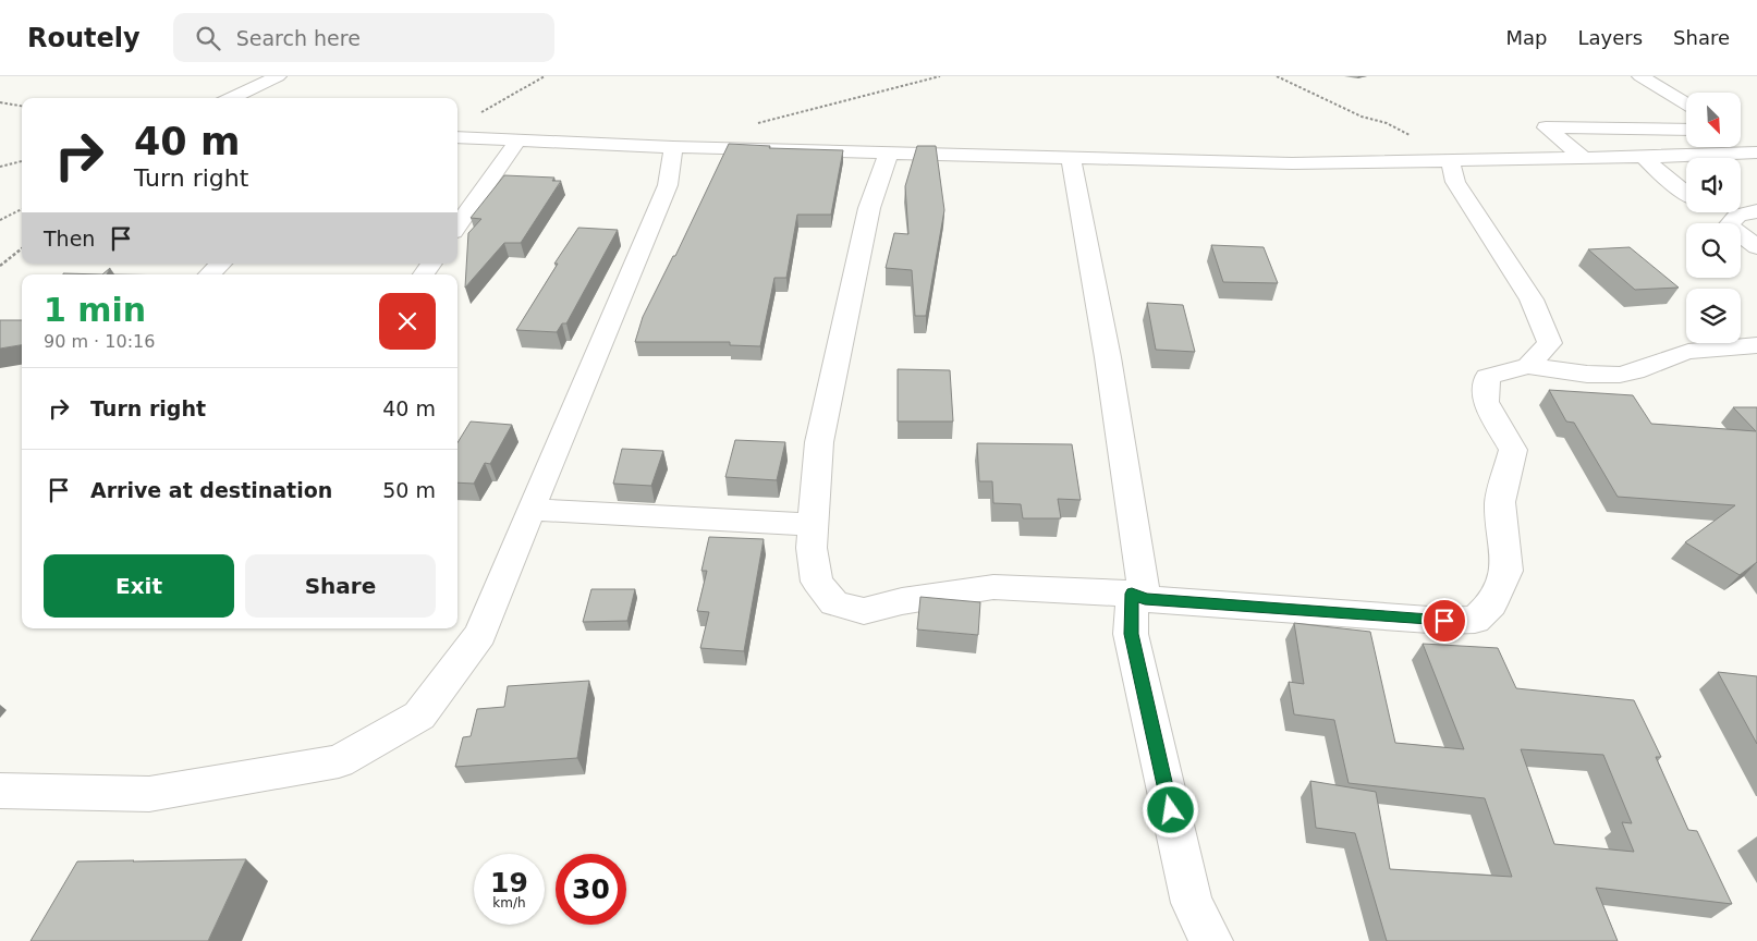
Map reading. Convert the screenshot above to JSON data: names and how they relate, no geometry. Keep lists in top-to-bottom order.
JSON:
{
  "north": "bottom right",
  "page": {
    "header": "Routely",
    "search": "Search here",
    "nav": ["Map", "Layers", "Share"],
    "turn": ["40 m", "Turn right"],
    "then": "Then",
    "heading": ["1 min", "90 m · 10:16"],
    "list": [
      {
        "name": "Turn right",
        "value": "40 m"
      },
      {
        "name": "Arrive at destination",
        "value": "50 m"
      }
    ],
    "buttons": ["Exit", "Share"],
    "speed": "19 km/h",
    "limit": "30"
  }
}
